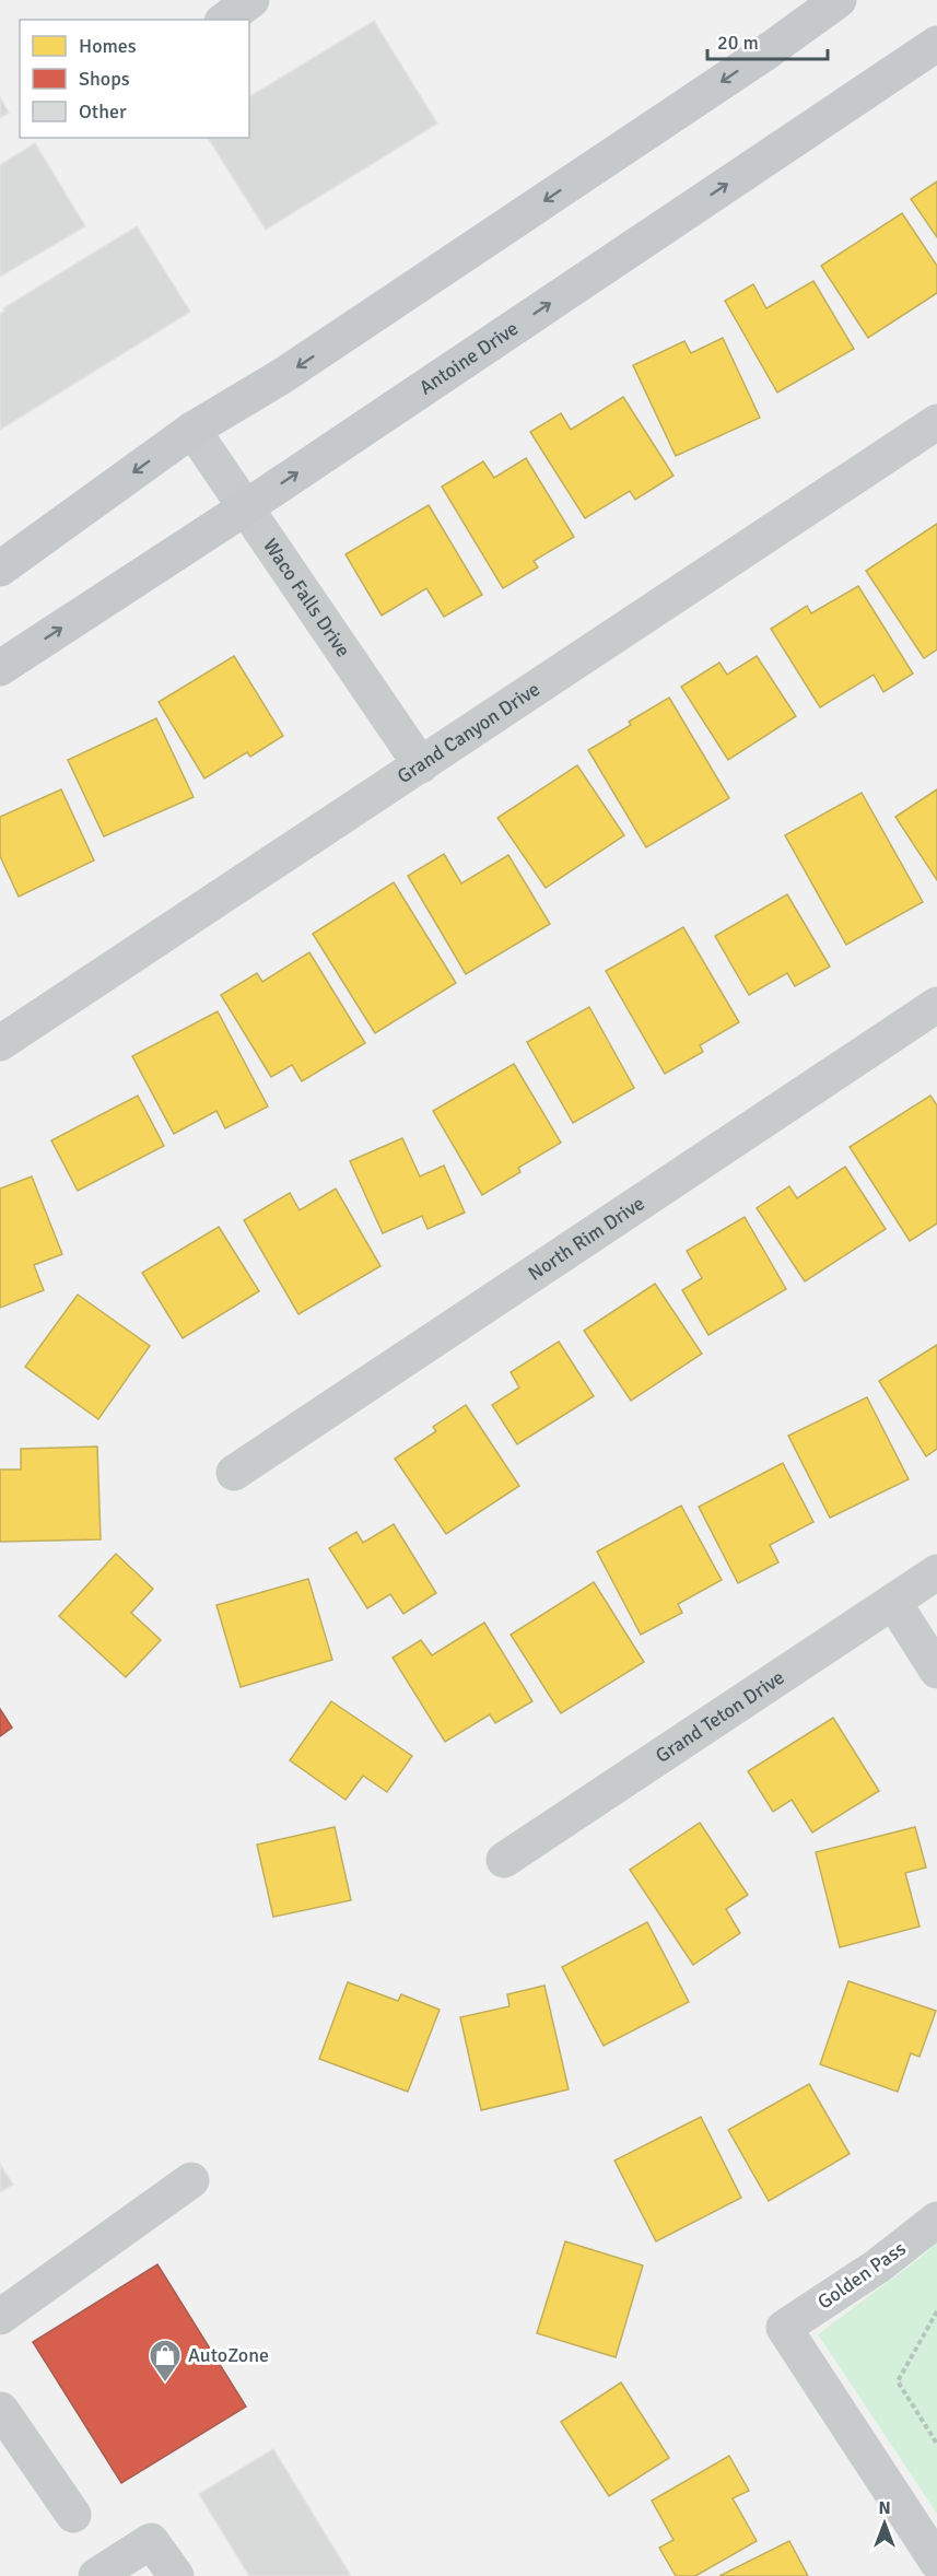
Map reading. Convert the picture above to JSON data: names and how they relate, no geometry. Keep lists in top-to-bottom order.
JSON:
{
  "streets": {
    "main road": ["Antoine Drive"],
    "street": [
      "Waco Falls Drive",
      "Grand Canyon Drive",
      "North Rim Drive",
      "Grand Teton Drive",
      "Golden Pass"
    ]
  },
  "crossings": [
    ["Antoine Drive", "Waco Falls Drive"],
    ["Waco Falls Drive", "Grand Canyon Drive"]
  ],
  "places": {
    "shop": ["AutoZone"]
  },
  "legend": ["Homes", "Shops", "Other"],
  "scale_bar": "20 m",
  "north": "top"
}
